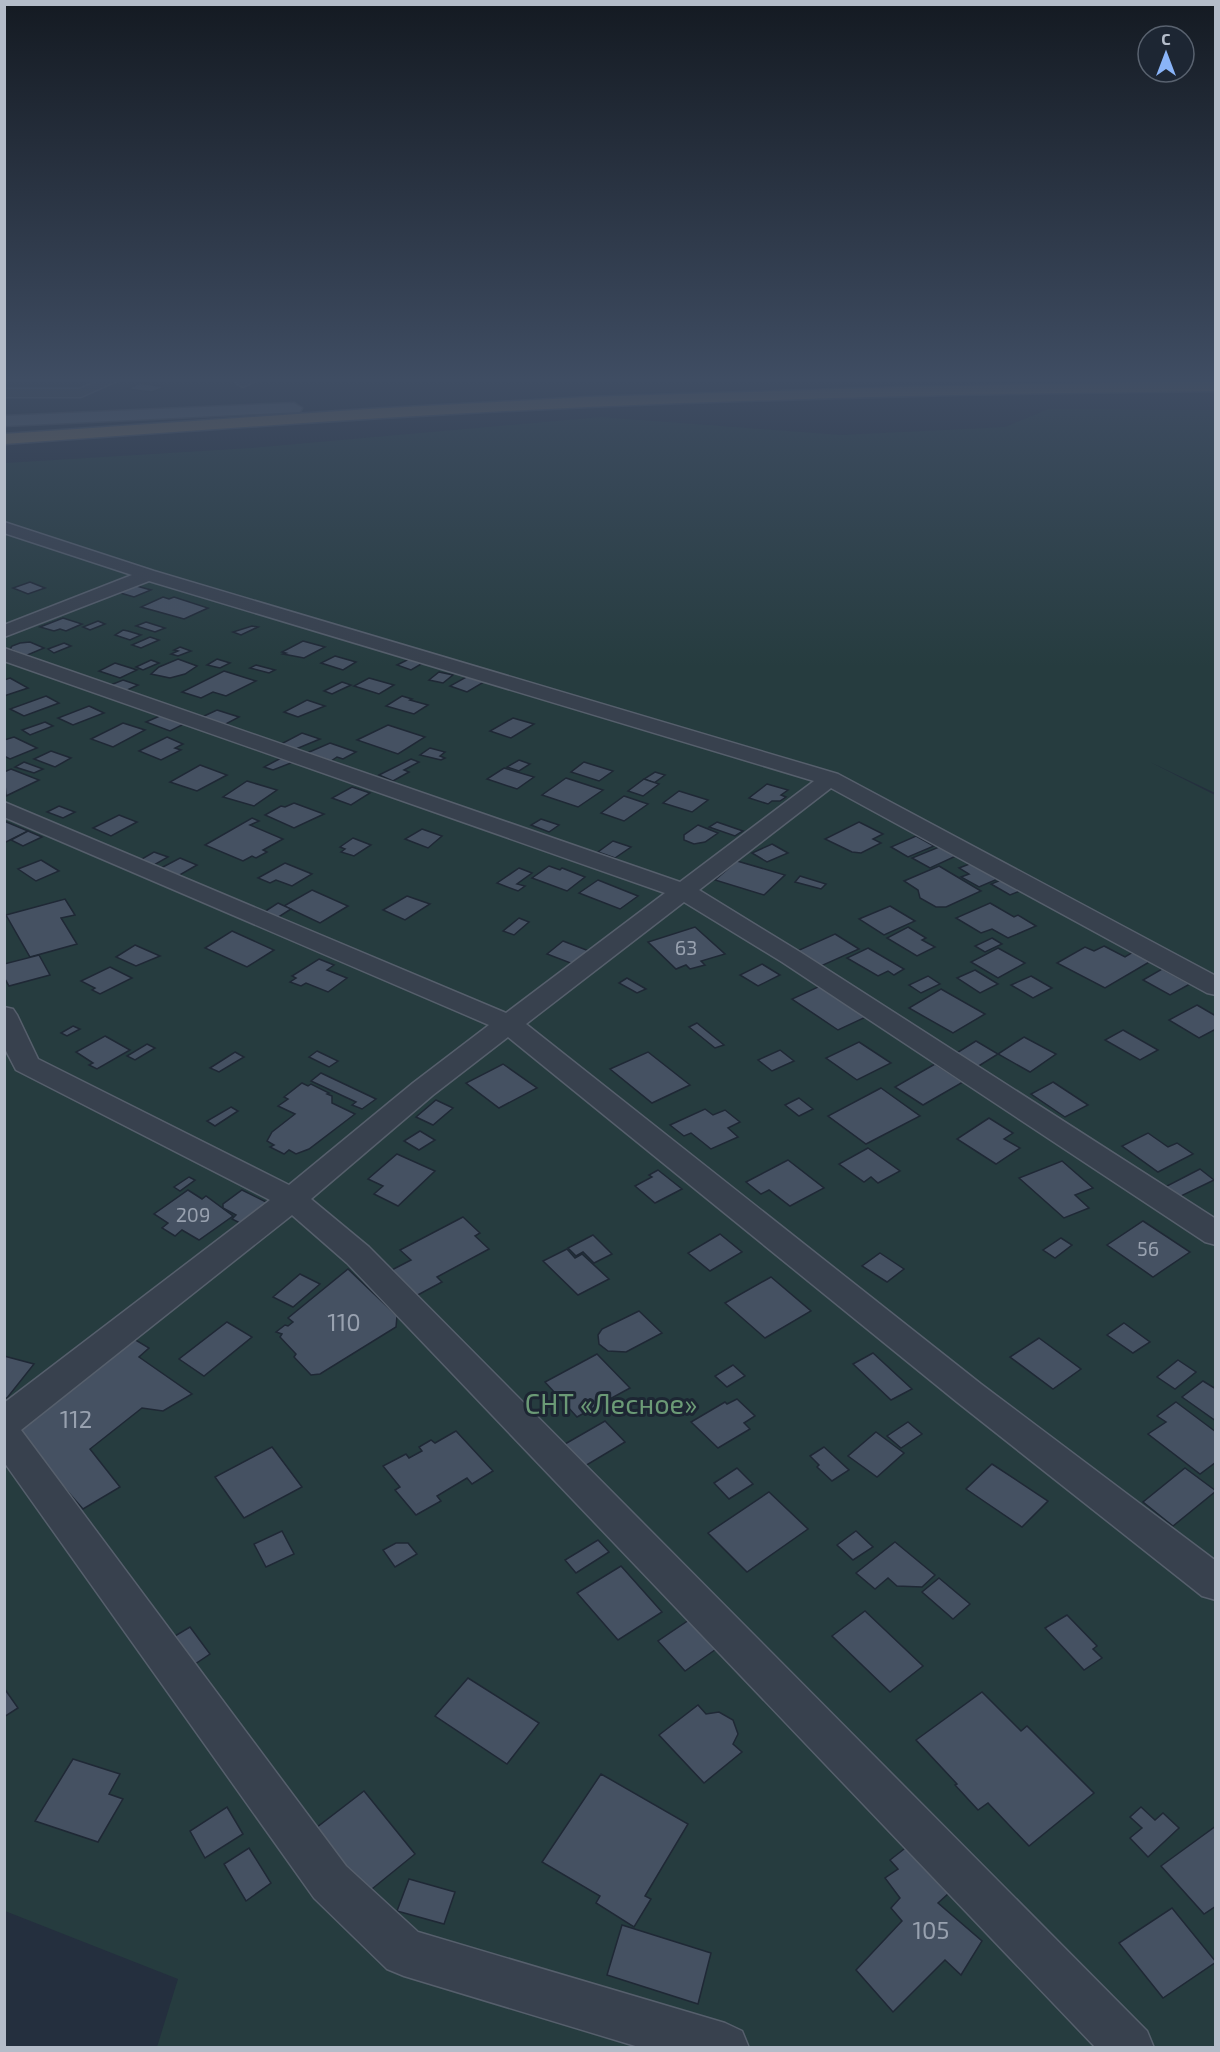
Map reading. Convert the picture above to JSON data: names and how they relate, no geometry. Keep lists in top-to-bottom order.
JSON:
{
  "parks": ["СНТ «Лесное»"],
  "house_numbers": [
    "63",
    "209",
    "56",
    "110",
    "112",
    "105"
  ],
  "north": "top"
}
